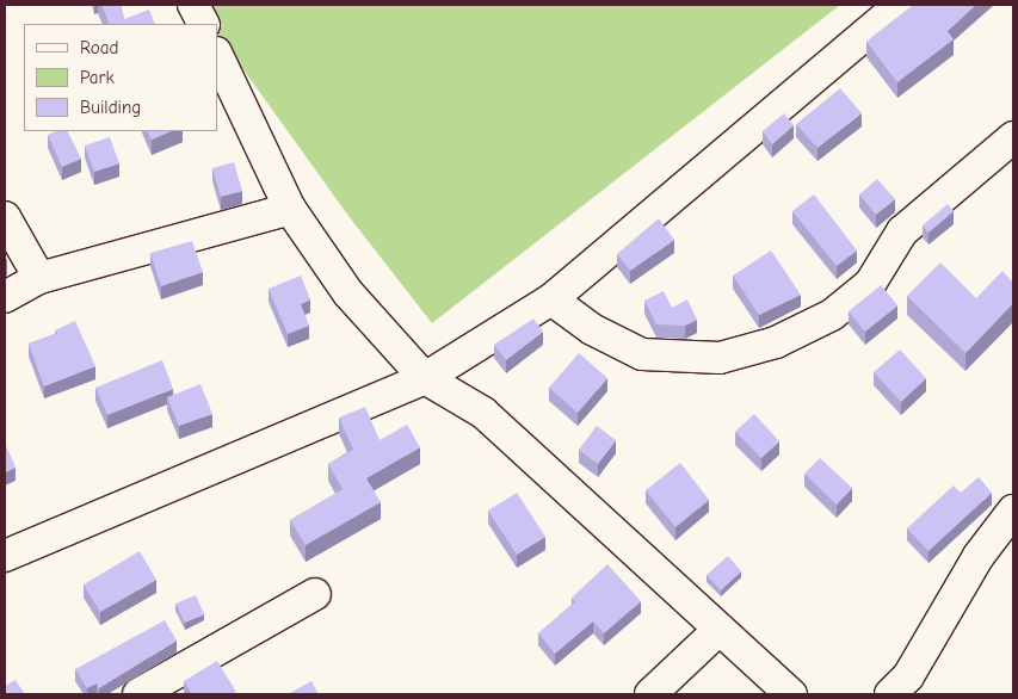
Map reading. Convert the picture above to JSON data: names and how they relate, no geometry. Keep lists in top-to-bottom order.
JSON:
{
  "legend": ["Road", "Park", "Building"]
}
